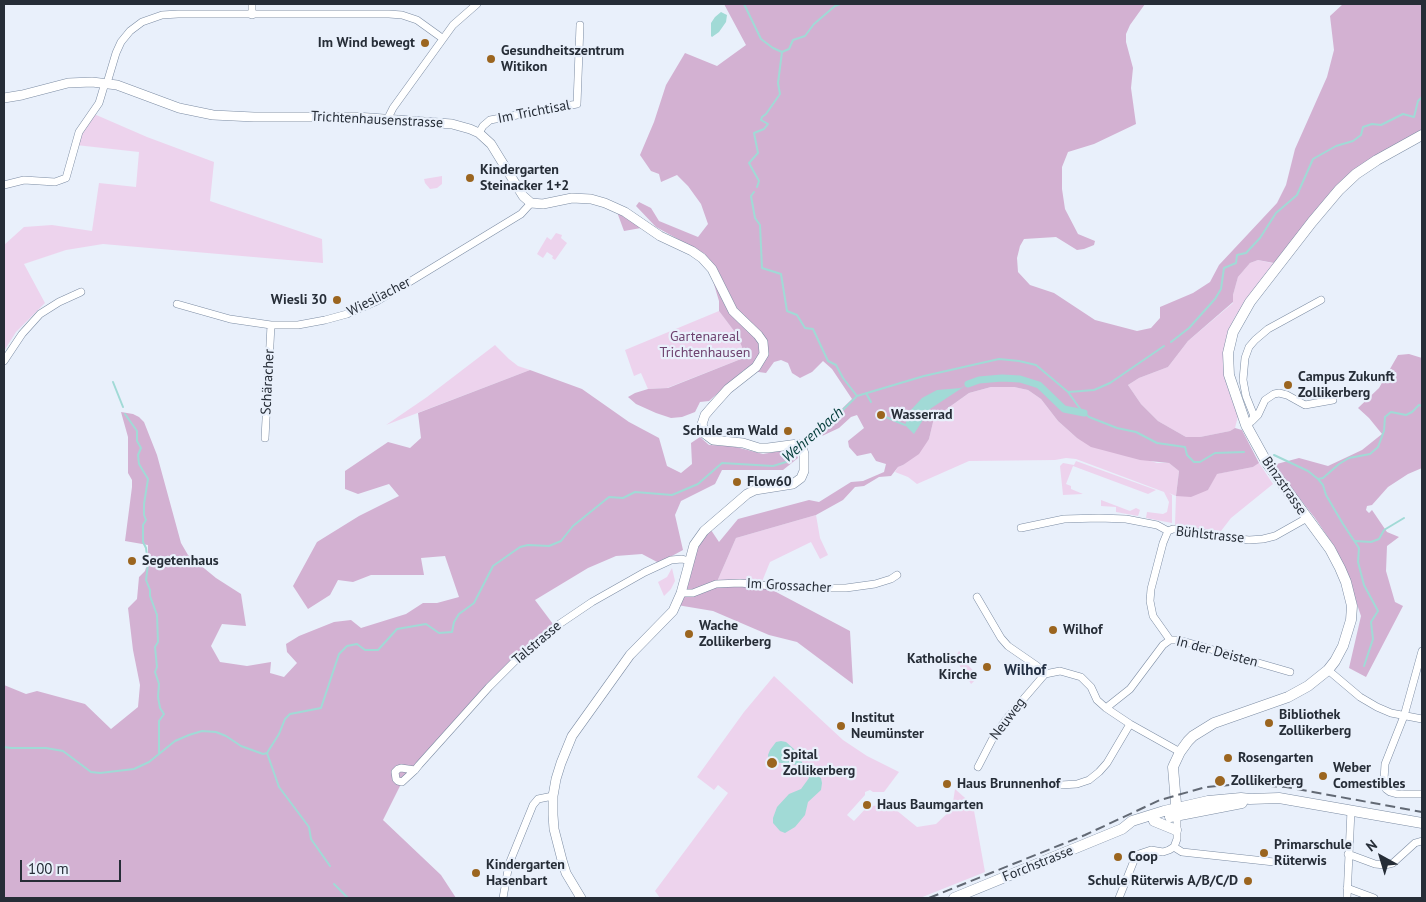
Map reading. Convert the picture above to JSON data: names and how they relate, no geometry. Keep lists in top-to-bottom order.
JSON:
{
  "streets": {
    "main road": ["Binzstrasse", "Forchstrasse"],
    "street": [
      "Im Trichtisal",
      "Trichtenhausenstrasse",
      "Wiesliacher",
      "Schäracher",
      "Bühlstrasse",
      "Im Grossacher",
      "Talstrasse",
      "In der Deisten",
      "Neuweg"
    ]
  },
  "crossings": [
    ["Im Trichtisal", "Trichtenhausenstrasse"],
    ["Trichtenhausenstrasse", "Wiesliacher"],
    ["Wiesliacher", "Schäracher"],
    ["Binzstrasse", "Bühlstrasse"],
    ["Binzstrasse", "Forchstrasse"],
    ["Bühlstrasse", "In der Deisten"]
  ],
  "districts": ["Wilhof"],
  "water": ["Wehrenbach"],
  "parks": ["Gartenareal Trichtenhausen"],
  "places": [
    "Im Wind bewegt",
    "Gesundheitszentrum Witikon",
    "Kindergarten Steinacker 1+2",
    "Wiesli 30",
    "Campus Zukunft Zollikerberg",
    "Wasserrad",
    "Schule am Wald",
    "Flow60",
    "Segetenhaus",
    "Wilhof",
    "Wache Zollikerberg",
    "Katholische Kirche",
    "Bibliothek Zollikerberg",
    "Institut Neumünster",
    "Rosengarten",
    "Spital Zollikerberg",
    "Weber Comestibles",
    "Zollikerberg",
    "Haus Brunnenhof",
    "Haus Baumgarten",
    "Primarschule Rüterwis",
    "Coop",
    "Kindergarten Hasenbart",
    "Schule Rüterwis A/B/C/D"
  ],
  "scale_bar": "100 m",
  "north": "top left"
}
